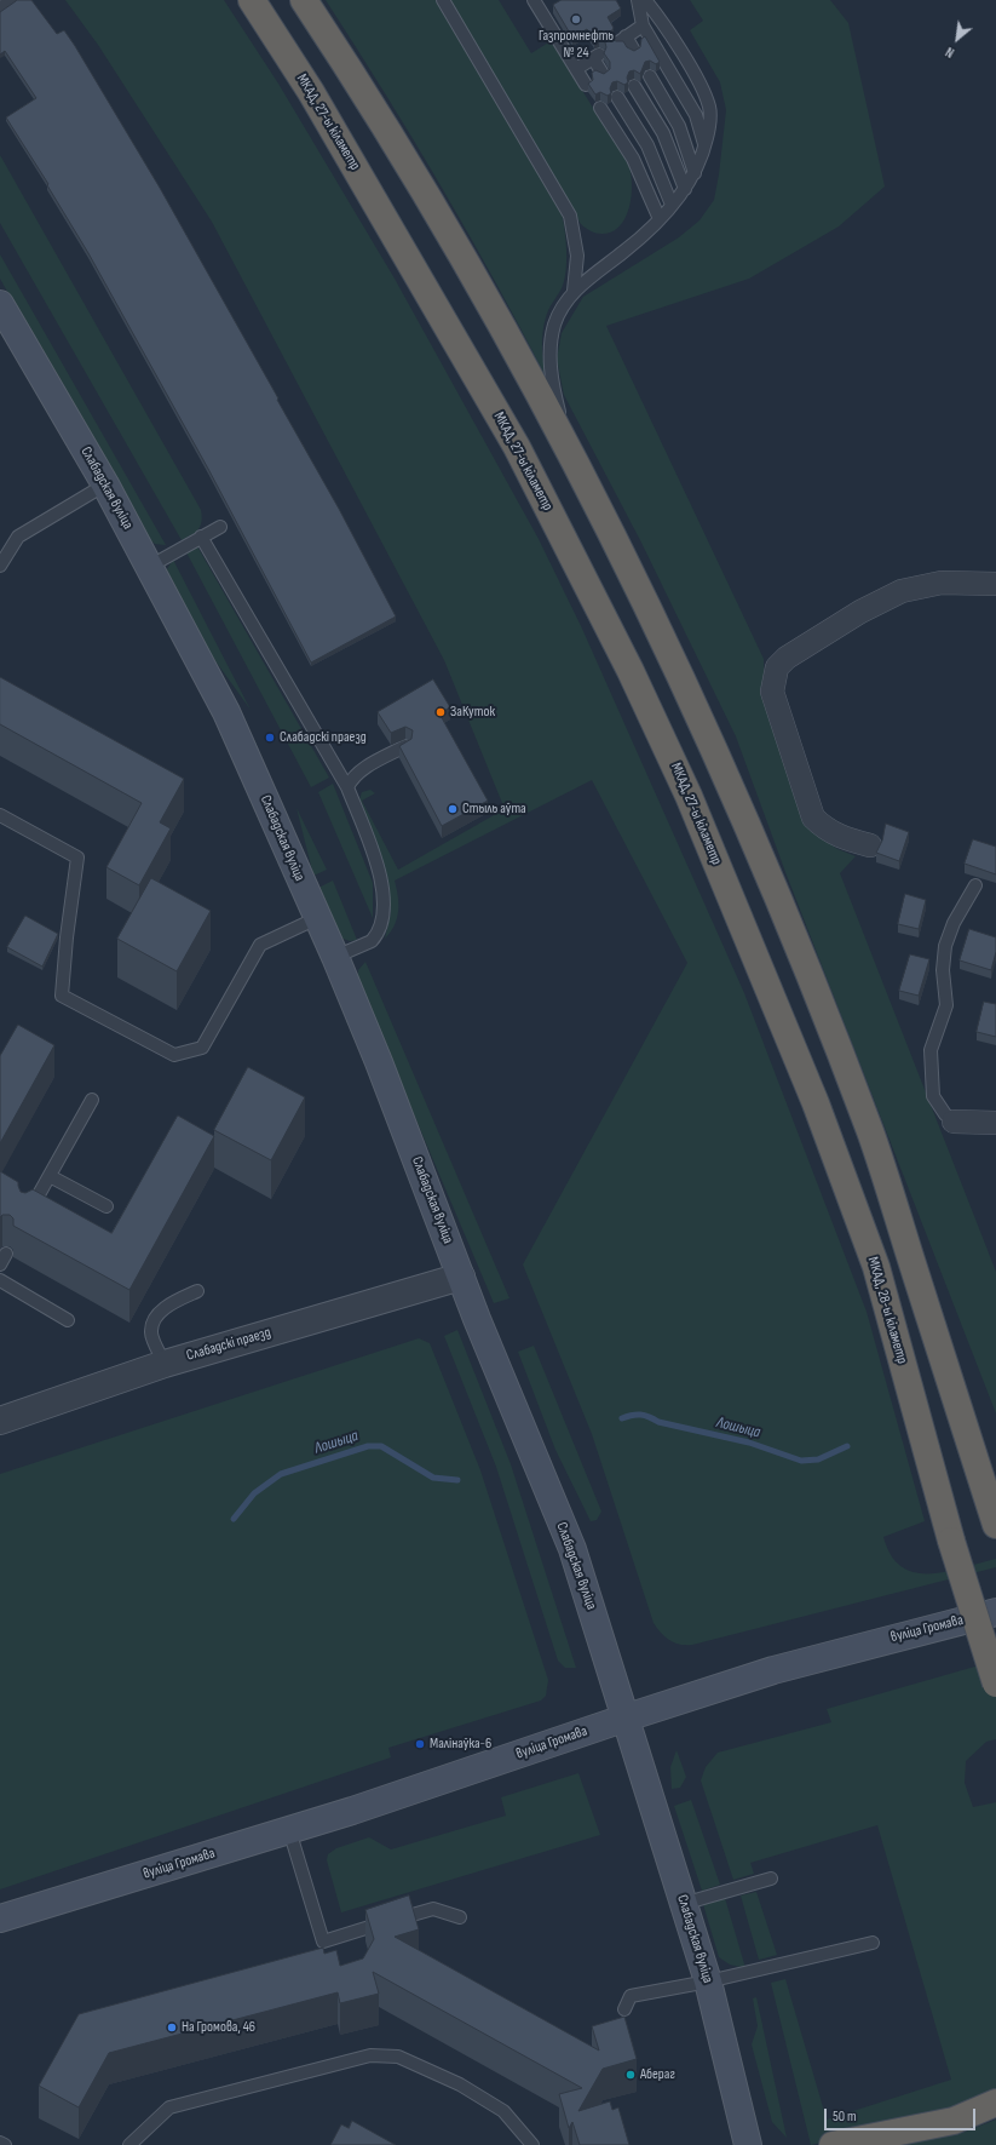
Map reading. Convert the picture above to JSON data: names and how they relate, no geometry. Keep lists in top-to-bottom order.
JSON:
{
  "streets": {
    "highway": ["МКАД, 27-ы кіламетр", "МКАД, 28-ы кіламетр"],
    "main road": ["Слабадская вуліца", "вуліца Громава"],
    "street": ["Слабадскі праезд"]
  },
  "crossings": [
    ["МКАД, 27-ы кіламетр", "МКАД, 28-ы кіламетр"],
    ["Слабадская вуліца", "Слабадскі праезд"],
    ["Слабадская вуліца", "вуліца Громава"]
  ],
  "water": ["Лошыца"],
  "places": [
    "Газпромнефть № 24",
    "ЗаКуток",
    "Слабадскі праезд",
    "Стыль аўта",
    "Малінаўка-6",
    "На Громова, 46",
    "Абераг"
  ],
  "scale_bar": "50 m",
  "north": "bottom left"
}
